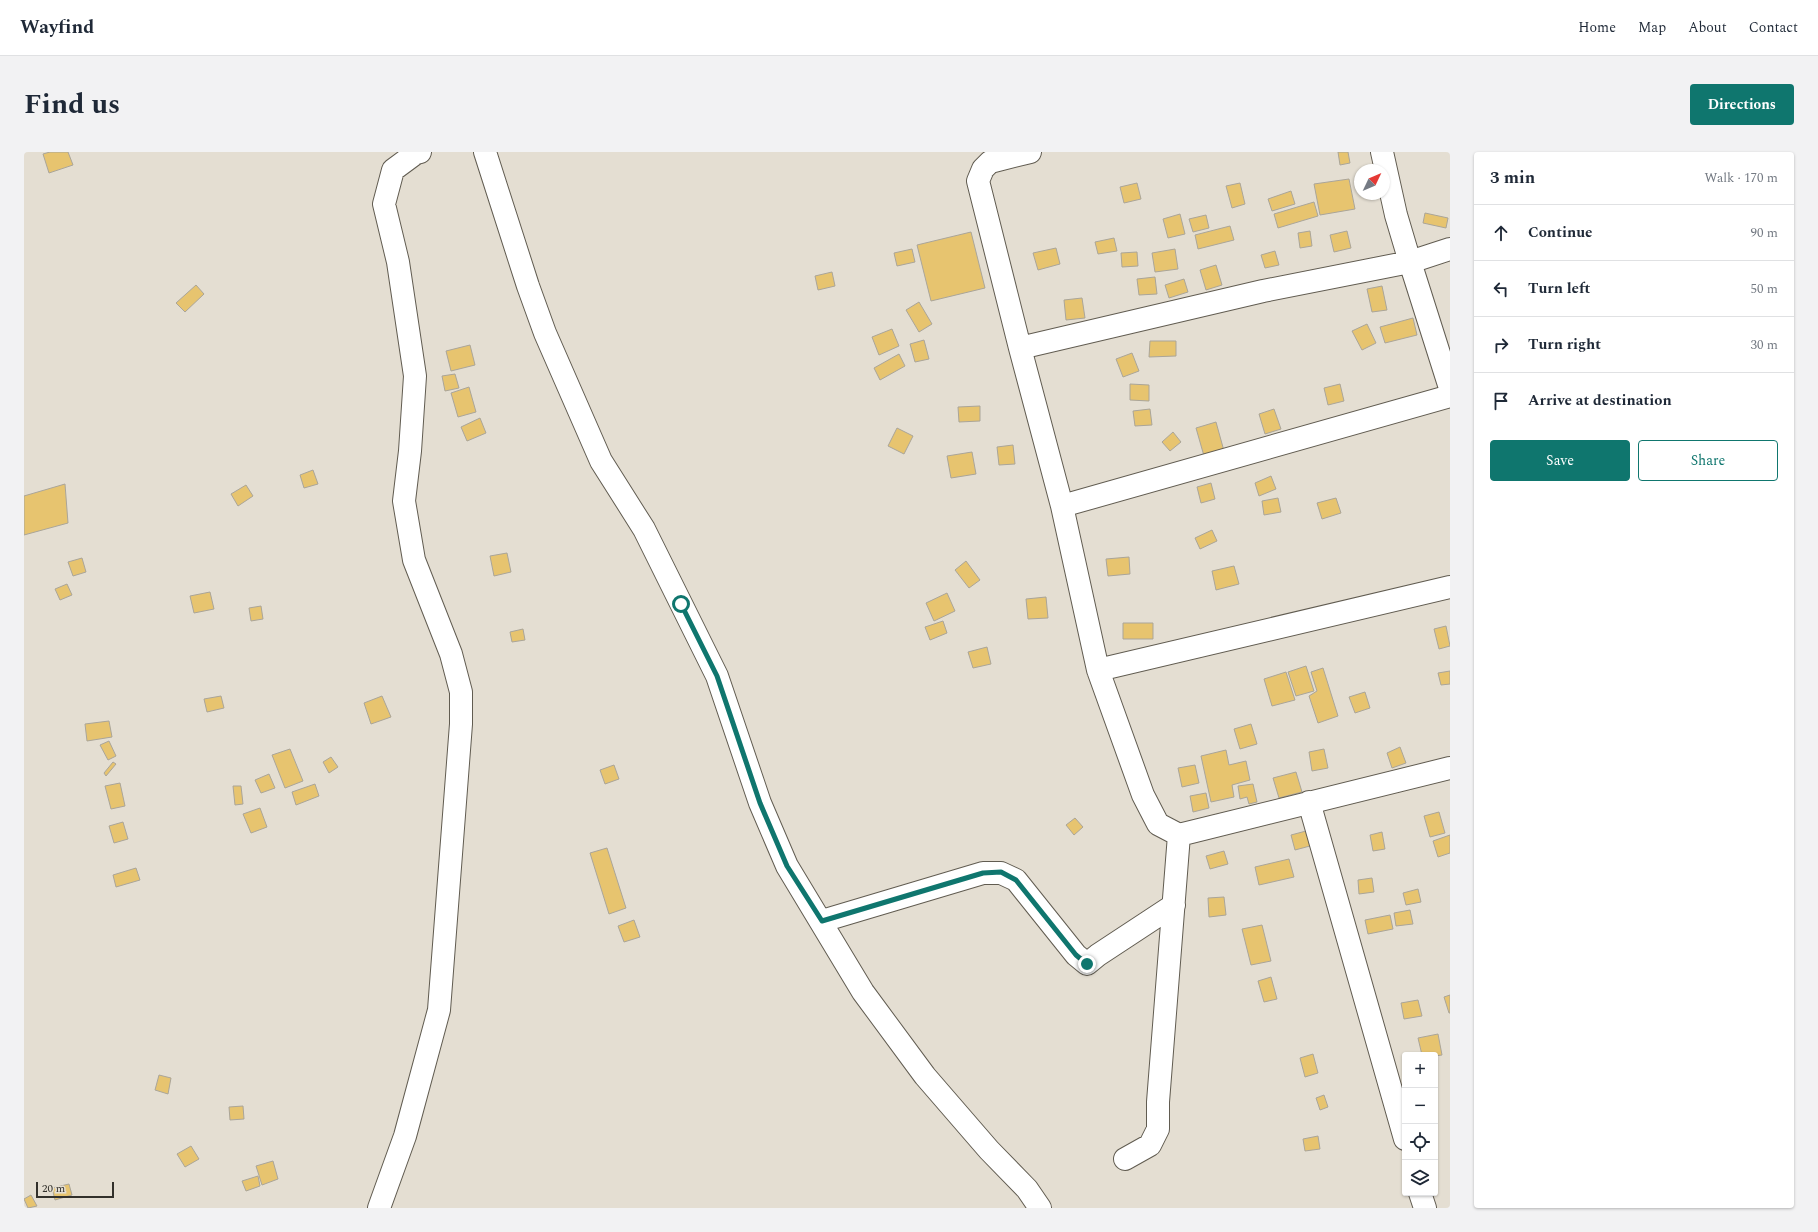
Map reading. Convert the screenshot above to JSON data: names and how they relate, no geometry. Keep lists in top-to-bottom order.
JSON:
{
  "scale_bar": "20 m",
  "north": "top right",
  "page": {
    "header": "Wayfind",
    "nav": [
      "Home",
      "Map",
      "About",
      "Contact"
    ],
    "title": "Find us",
    "buttons": [
      "Directions",
      ["Save", "Share"]
    ],
    "heading": ["3 min", "Walk · 170 m"],
    "list": [
      ["Continue", "90 m"],
      ["Turn left", "50 m"],
      ["Turn right", "30 m"],
      "Arrive at destination"
    ],
    "map_buttons": ["+", "−"],
    "scale": "20 m"
  }
}
